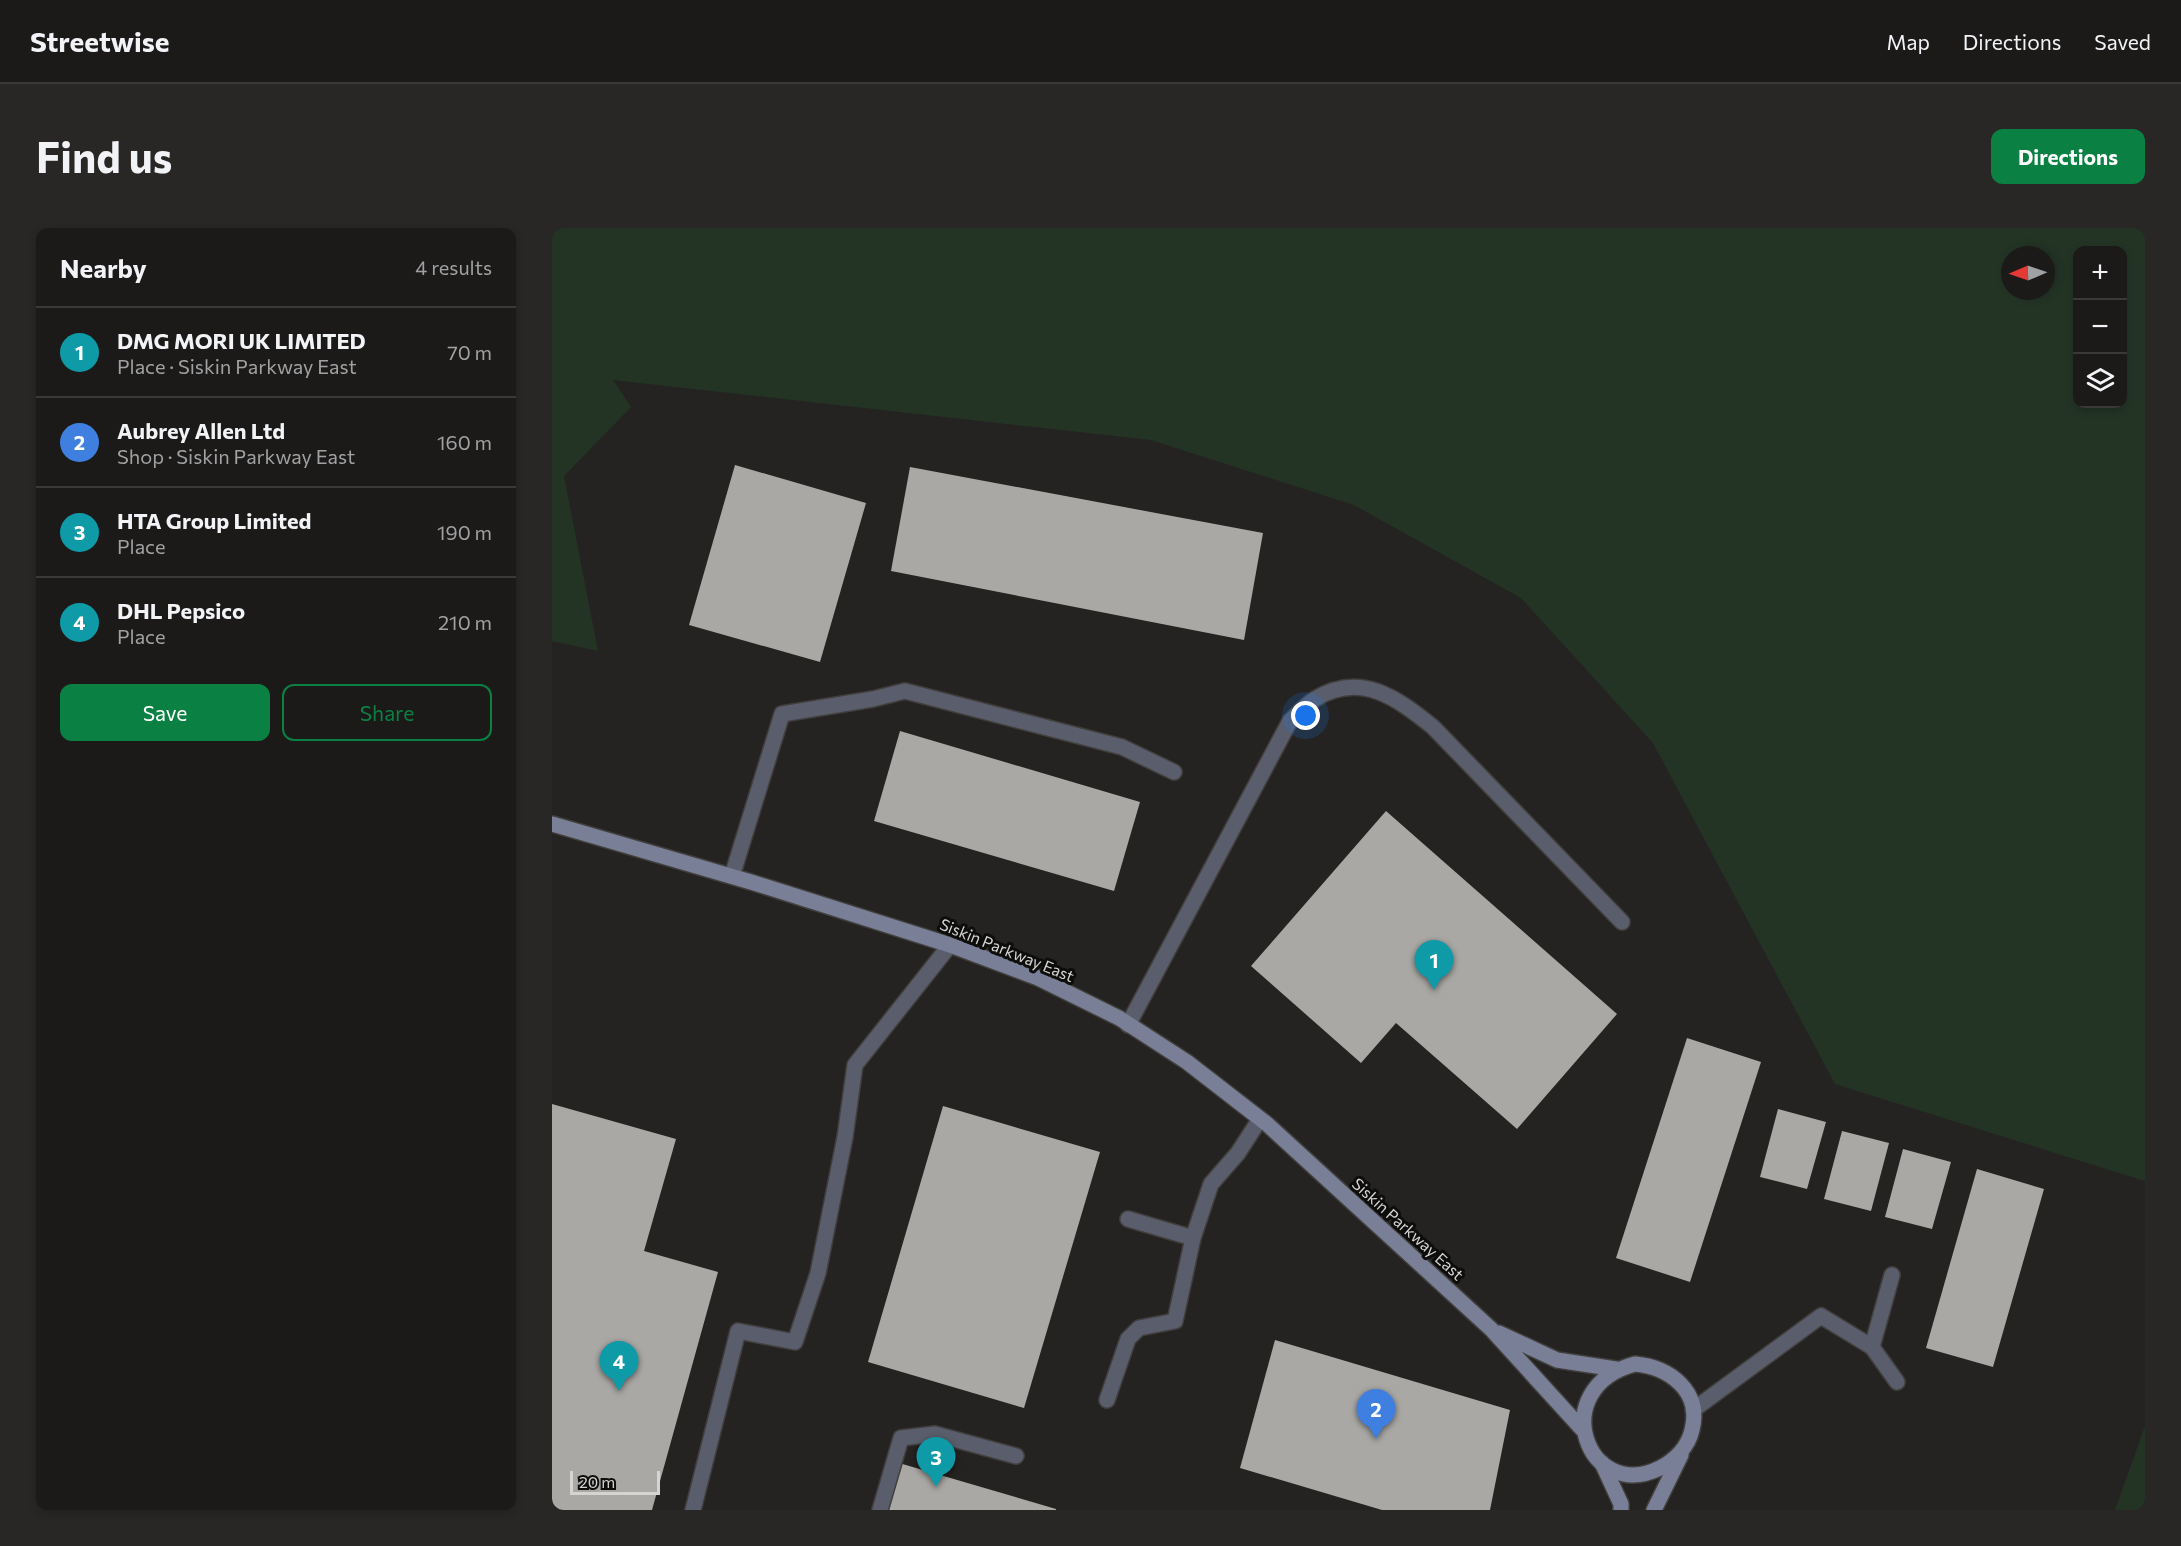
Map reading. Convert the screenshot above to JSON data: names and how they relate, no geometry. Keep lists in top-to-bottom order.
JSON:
{
  "streets": {
    "street": ["Siskin Parkway East"]
  },
  "scale_bar": "20 m",
  "north": "left",
  "page": {
    "header": "Streetwise",
    "nav": ["Map", "Directions", "Saved"],
    "buttons": [
      "Directions",
      ["Save", "Share"]
    ],
    "title": "Find us",
    "heading": ["Nearby", "4 results"],
    "map_buttons": ["+", "−"],
    "list": [
      {
        "mark": "1",
        "name": "DMG MORI UK LIMITED",
        "note": "Place · Siskin Parkway East",
        "value": "70 m"
      },
      {
        "mark": "2",
        "name": "Aubrey Allen Ltd",
        "note": "Shop · Siskin Parkway East",
        "value": "160 m"
      },
      {
        "mark": "3",
        "name": "HTA Group Limited",
        "note": "Place",
        "value": "190 m"
      },
      {
        "mark": "4",
        "name": "DHL Pepsico",
        "note": "Place",
        "value": "210 m"
      }
    ],
    "pins": [
      "1",
      "4",
      "2",
      "3"
    ],
    "scale": "20 m"
  }
}
